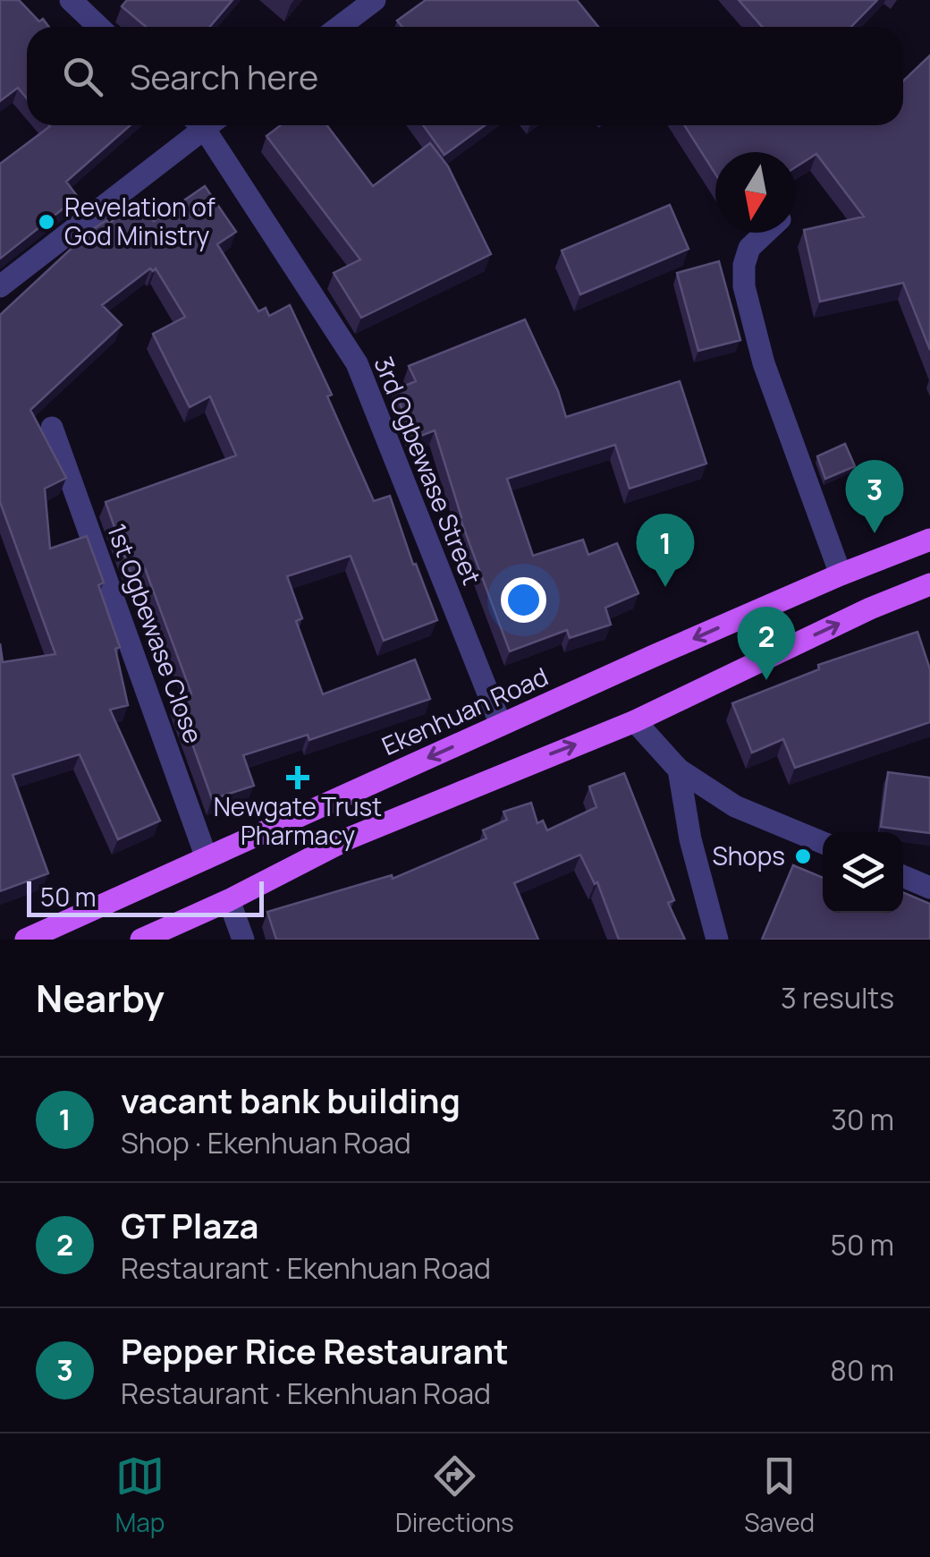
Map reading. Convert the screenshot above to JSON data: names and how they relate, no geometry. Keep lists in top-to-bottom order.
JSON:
{
  "streets": {
    "main road": ["Ekenhuan Road"],
    "street": ["3rd Ogbewase Street", "1st Ogbewase Close"]
  },
  "crossings": [
    ["3rd Ogbewase Street", "Ekenhuan Road"],
    ["1st Ogbewase Close", "Ekenhuan Road"]
  ],
  "places": {
    "other": ["Revelation of God Ministry", "Shops"],
    "health": ["Newgate Trust Pharmacy"]
  },
  "scale_bar": "50 m",
  "north": "bottom",
  "page": {
    "search": "Search here",
    "pins": ["3", "1", "2"],
    "scale": "50 m",
    "heading": ["Nearby", "3 results"],
    "list": [
      {
        "mark": "1",
        "name": "vacant bank building",
        "note": "Shop · Ekenhuan Road",
        "value": "30 m"
      },
      {
        "mark": "2",
        "name": "GT Plaza",
        "note": "Restaurant · Ekenhuan Road",
        "value": "50 m"
      },
      {
        "mark": "3",
        "name": "Pepper Rice Restaurant",
        "note": "Restaurant · Ekenhuan Road",
        "value": "80 m"
      }
    ],
    "nav": ["Map", "Directions", "Saved"]
  }
}
